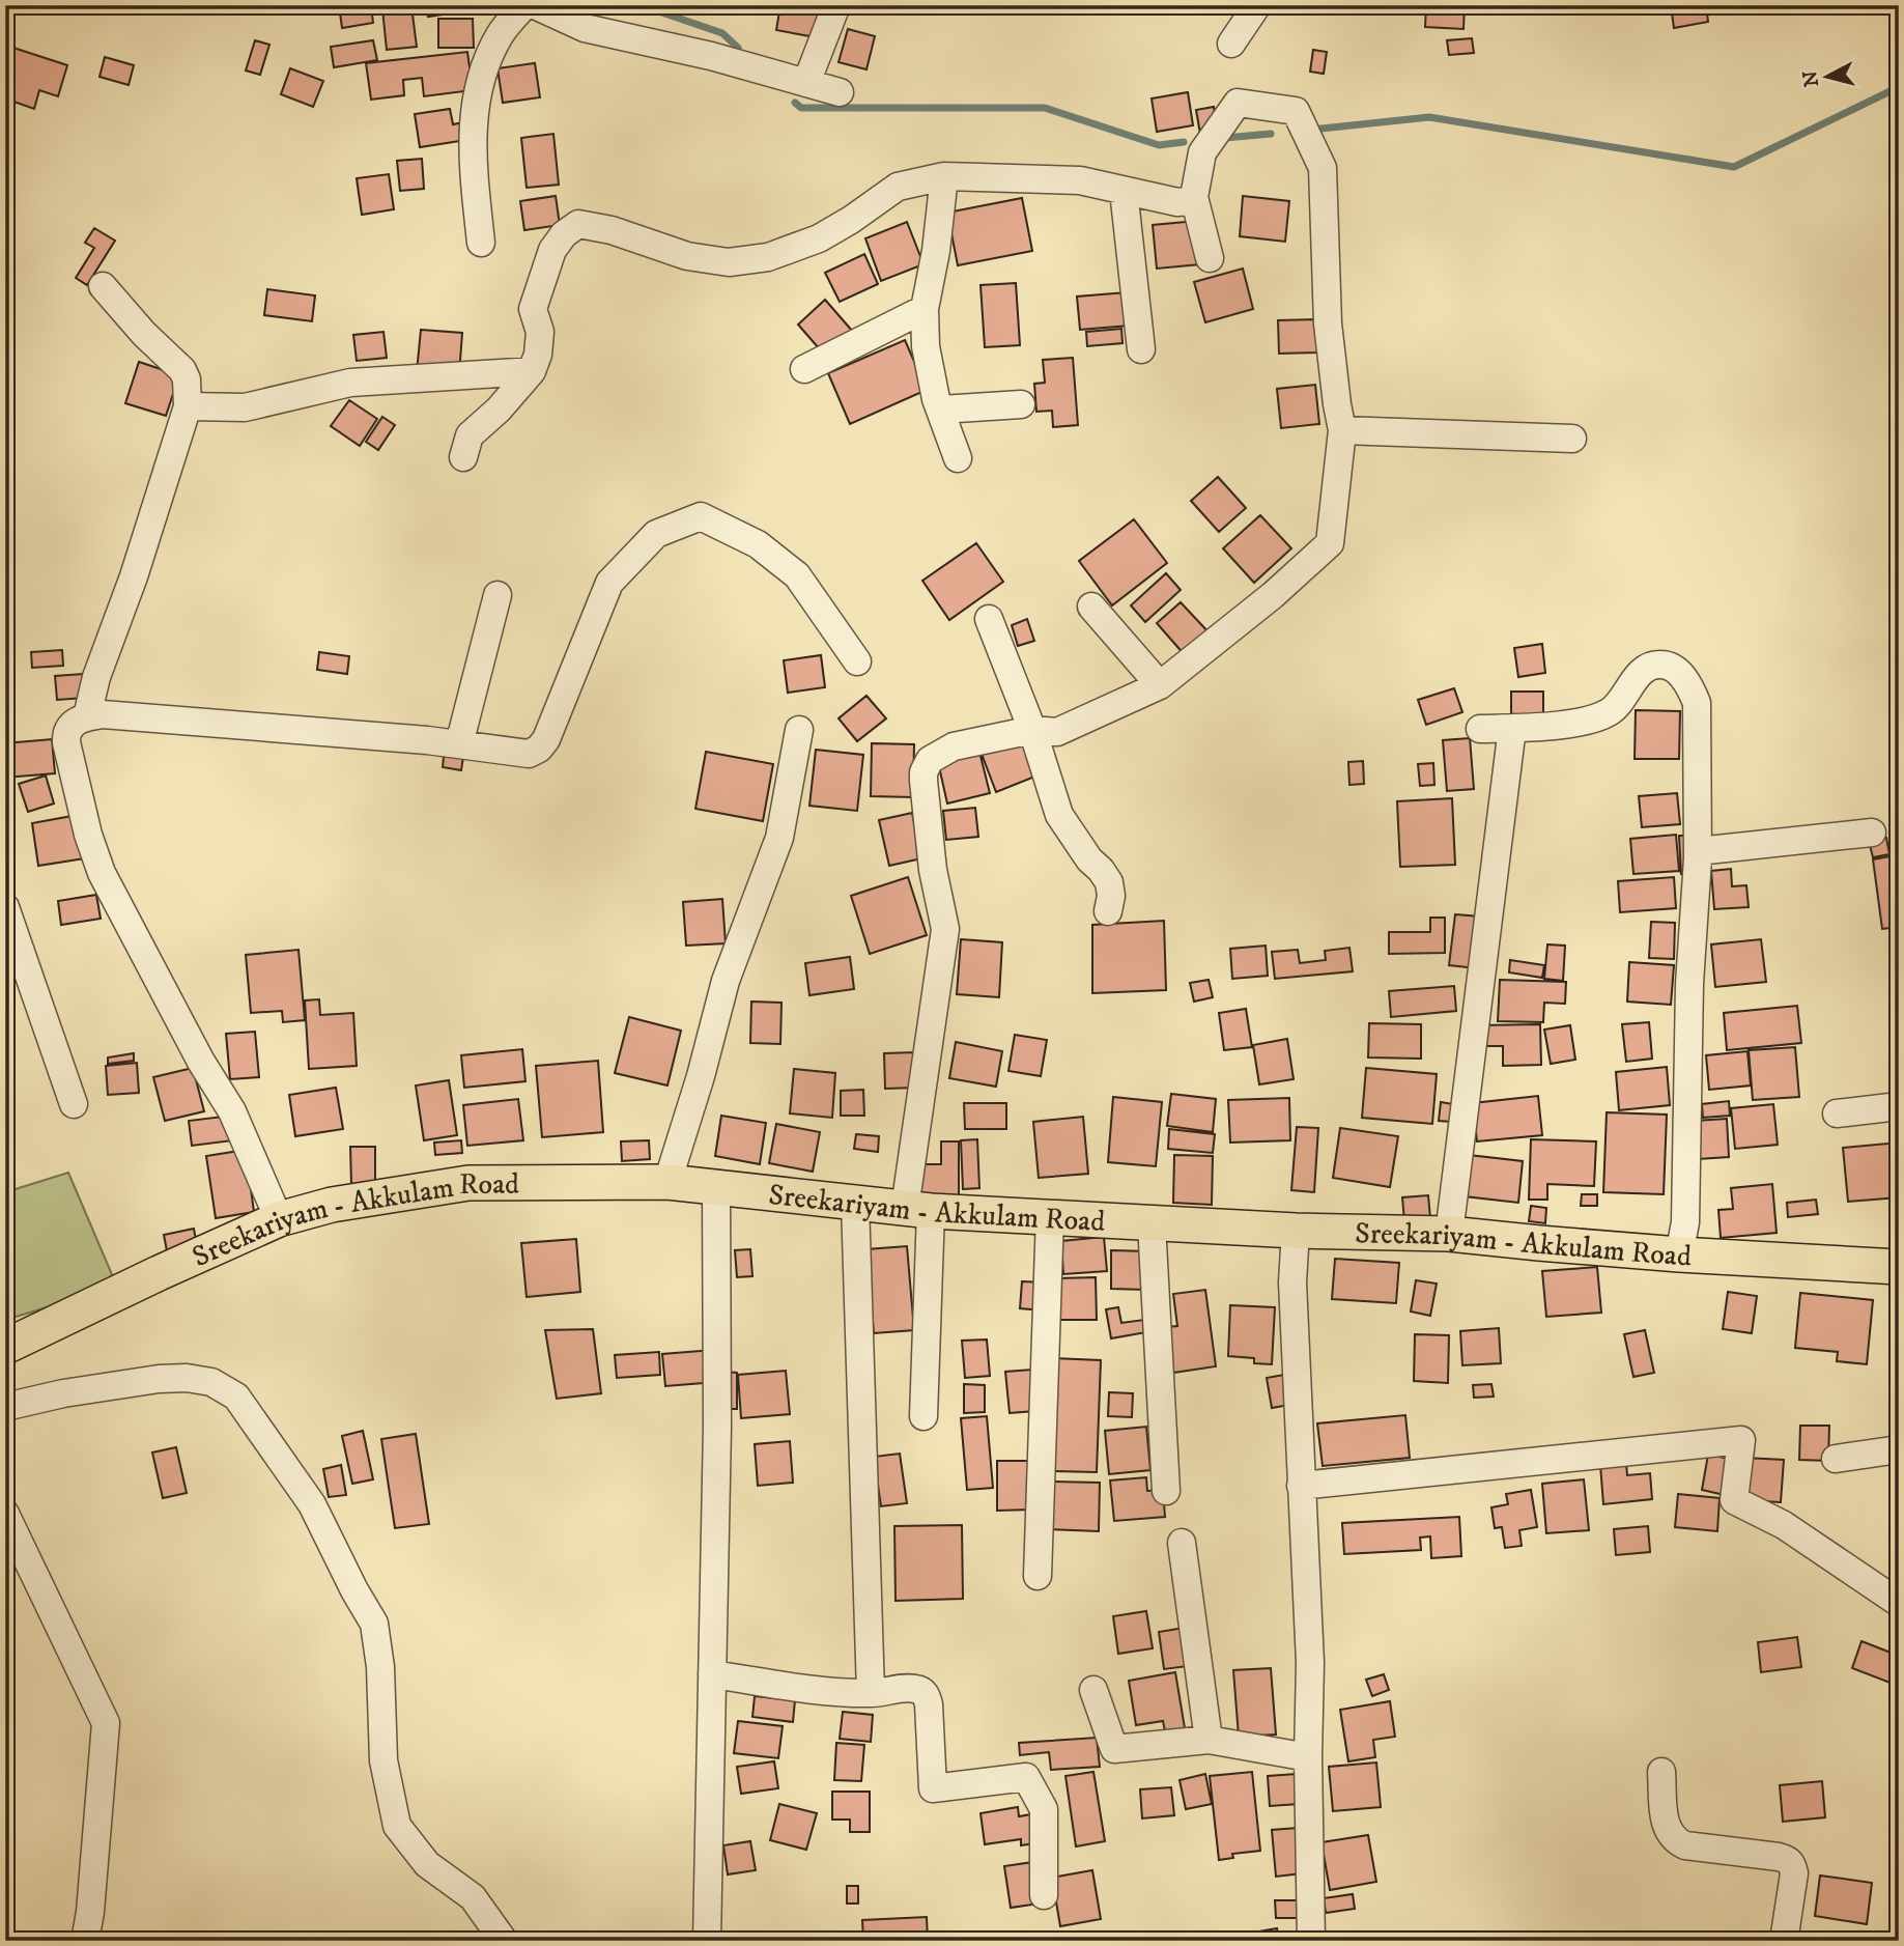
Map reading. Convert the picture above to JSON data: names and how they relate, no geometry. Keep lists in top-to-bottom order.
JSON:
{
  "streets": {
    "main road": ["Sreekariyam - Akkulam Road"]
  },
  "north": "left"
}
